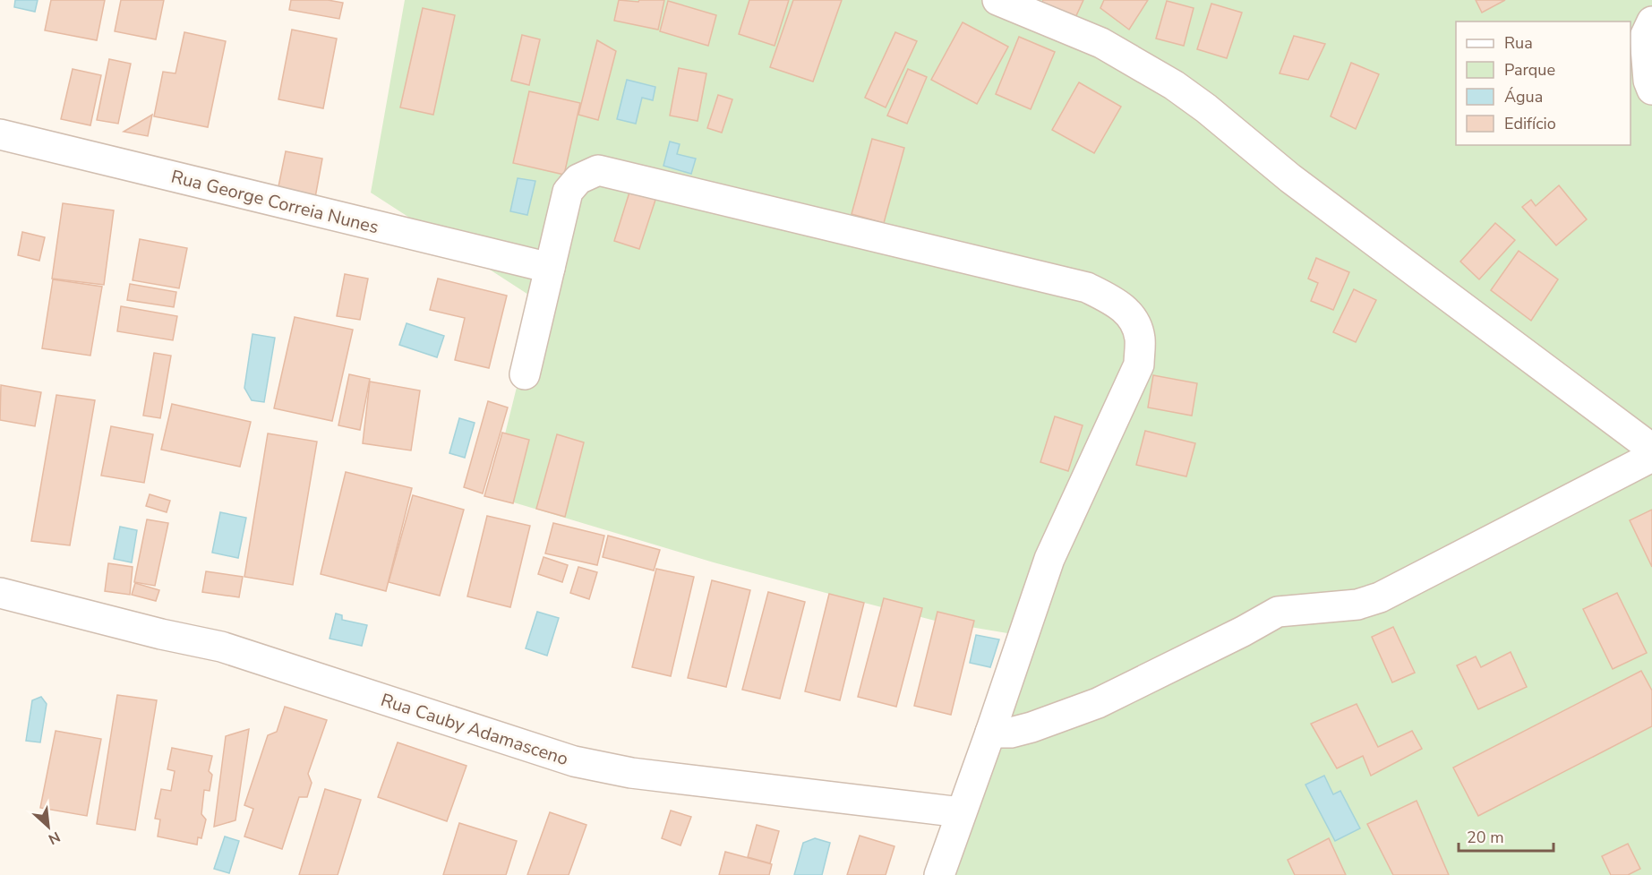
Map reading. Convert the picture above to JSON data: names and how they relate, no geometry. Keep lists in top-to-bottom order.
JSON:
{
  "streets": {
    "street": ["Rua George Correia Nunes", "Rua Cauby Adamasceno"]
  },
  "legend": [
    "Rua",
    "Parque",
    "Água",
    "Edifício"
  ],
  "scale_bar": "20 m",
  "north": "bottom right"
}
